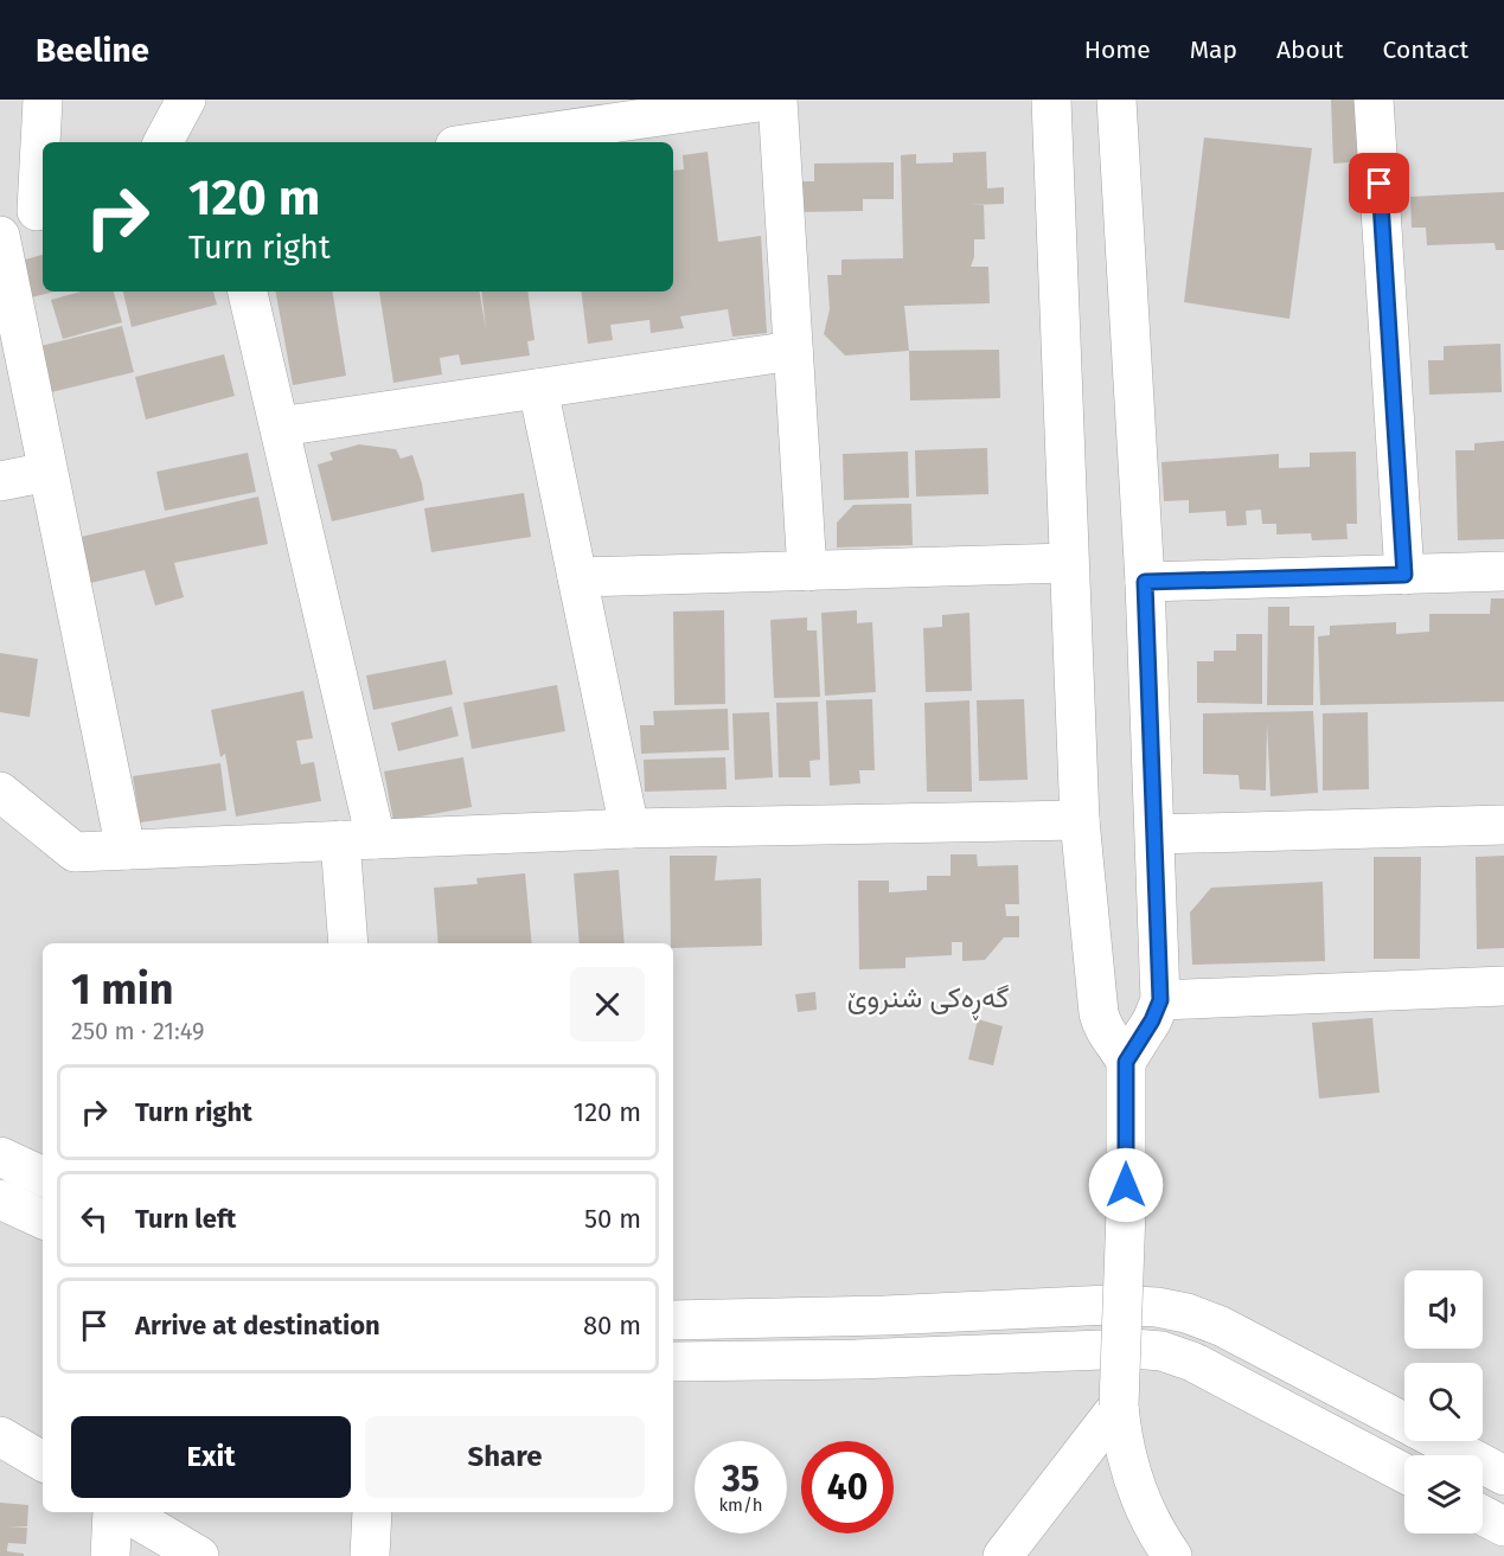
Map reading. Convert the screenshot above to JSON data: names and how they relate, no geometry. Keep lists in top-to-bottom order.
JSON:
{
  "districts": ["گەڕەکی شنروێ"],
  "page": {
    "header": "Beeline",
    "nav": [
      "Home",
      "Map",
      "About",
      "Contact"
    ],
    "turn": ["120 m", "Turn right"],
    "heading": ["1 min", "250 m · 21:49"],
    "list": [
      {
        "name": "Turn right",
        "value": "120 m"
      },
      {
        "name": "Turn left",
        "value": "50 m"
      },
      {
        "name": "Arrive at destination",
        "value": "80 m"
      }
    ],
    "buttons": ["Exit", "Share"],
    "speed": "35 km/h",
    "limit": "40"
  }
}
